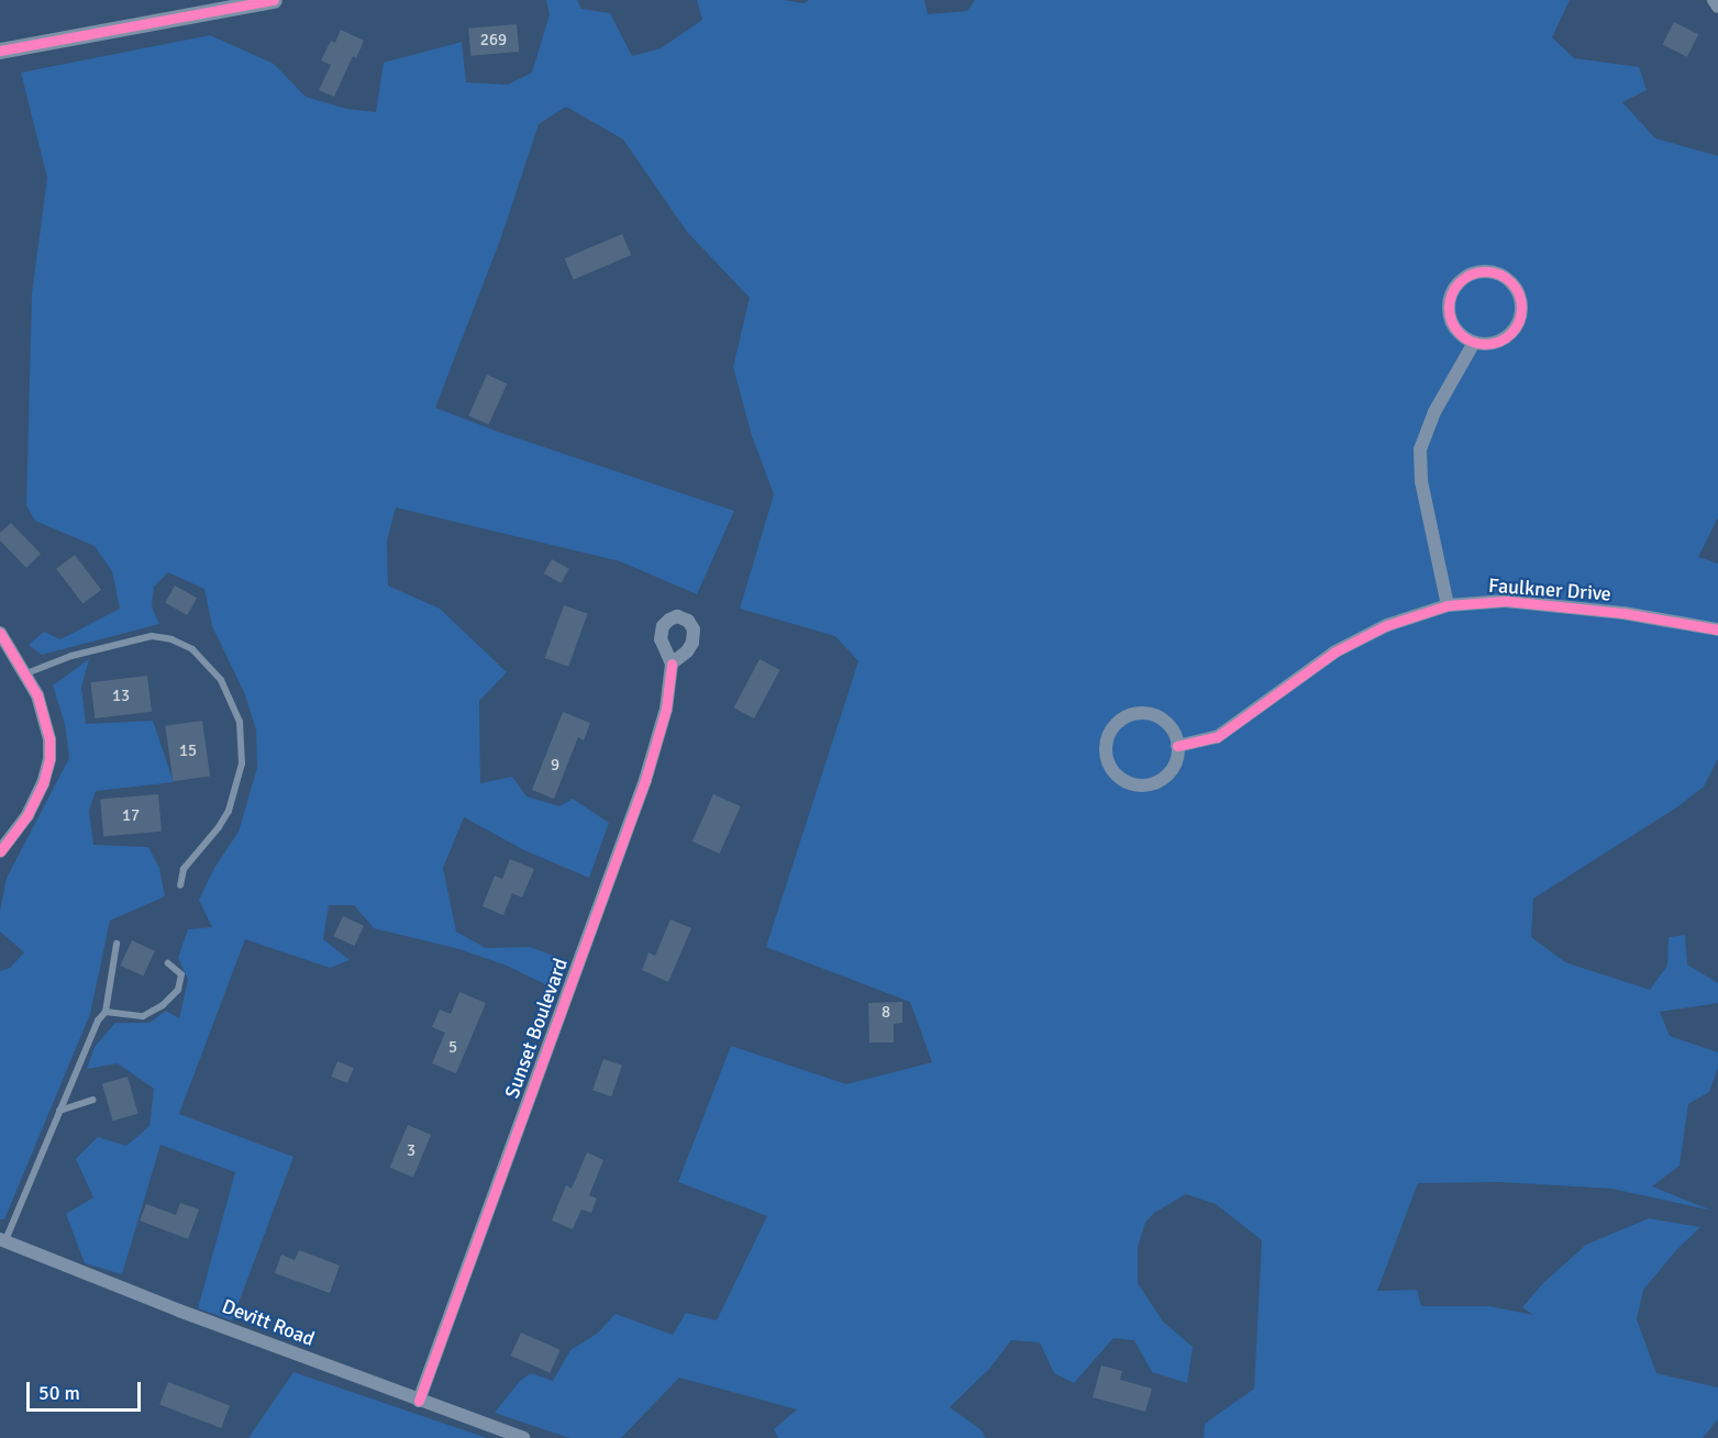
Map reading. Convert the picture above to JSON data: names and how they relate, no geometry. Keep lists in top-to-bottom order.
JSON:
{
  "streets": {
    "street": ["Faulkner Drive", "Sunset Boulevard", "Devitt Road"]
  },
  "crossings": [
    ["Sunset Boulevard", "Devitt Road"]
  ],
  "house_numbers": [
    "269",
    "13",
    "15",
    "9",
    "17",
    "8",
    "5",
    "3"
  ],
  "scale_bar": "50 m"
}
